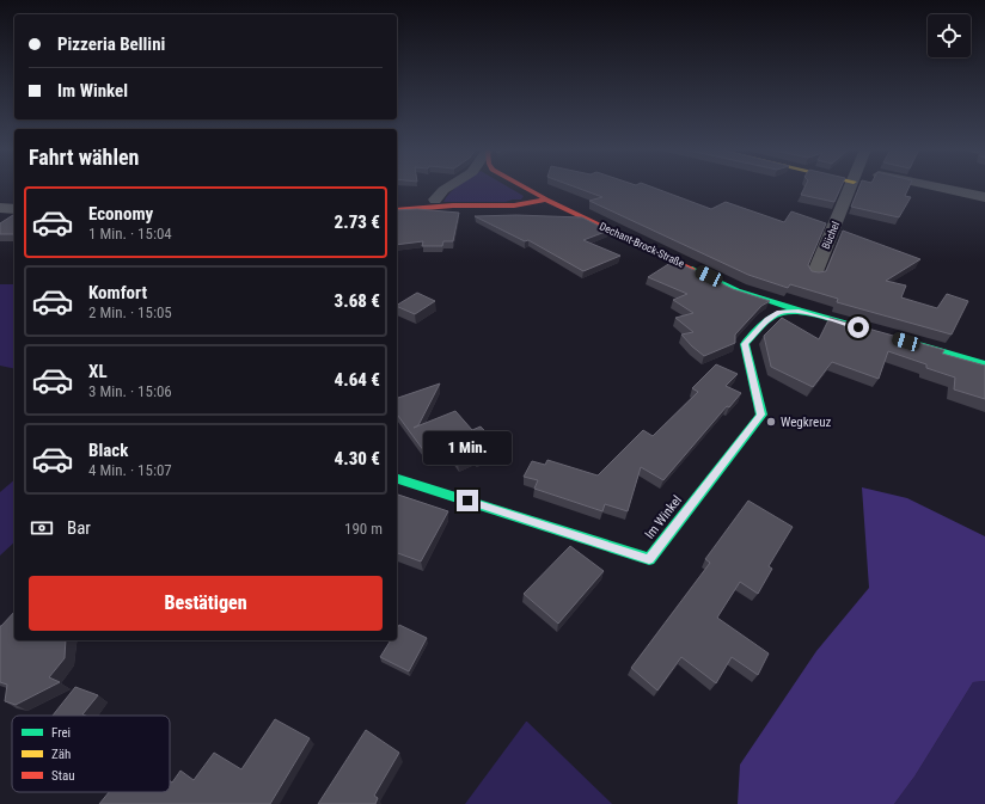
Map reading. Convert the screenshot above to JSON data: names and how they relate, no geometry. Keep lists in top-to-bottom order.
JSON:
{
  "streets": {
    "street": ["Büchel", "Dechant-Brock-Straße", "Im Winkel"]
  },
  "crossings": [
    ["Dechant-Brock-Straße", "Im Winkel"]
  ],
  "places": ["Wegkreuz"],
  "legend": ["Frei", "Zäh", "Stau"],
  "page": {
    "banner": ["Pizzeria Bellini", "Im Winkel"],
    "heading": "Fahrt wählen",
    "list": [
      {
        "name": "Economy",
        "note": "1 Min. · 15:04",
        "value": "2.73 €"
      },
      {
        "name": "Komfort",
        "note": "2 Min. · 15:05",
        "value": "3.68 €"
      },
      {
        "name": "XL",
        "note": "3 Min. · 15:06",
        "value": "4.64 €"
      },
      {
        "name": "Black",
        "note": "4 Min. · 15:07",
        "value": "4.30 €"
      }
    ],
    "bubble": "1 Min.",
    "pay": ["Bar", "190 m"],
    "buttons": "Bestätigen"
  }
}
